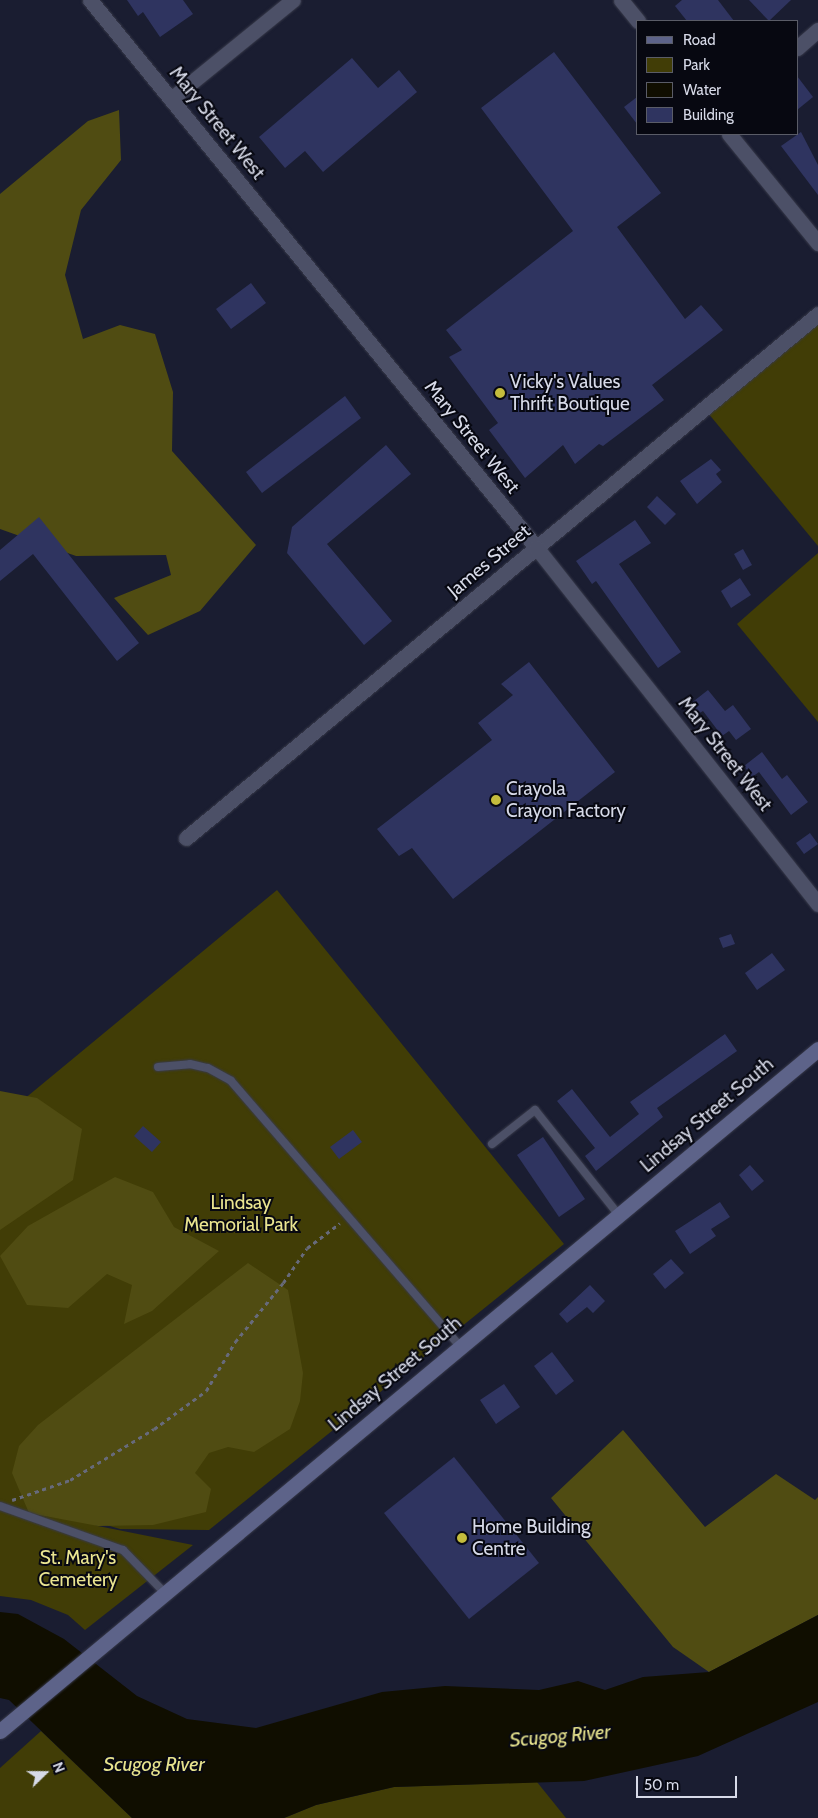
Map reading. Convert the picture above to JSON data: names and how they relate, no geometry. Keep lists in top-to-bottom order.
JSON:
{
  "streets": {
    "main road": ["Lindsay Street South"],
    "street": ["Mary Street West", "James Street"]
  },
  "crossings": [
    ["Mary Street West", "James Street"]
  ],
  "water": ["Scugog River"],
  "parks": ["Lindsay Memorial Park", "St. Mary's Cemetery"],
  "places": ["Vicky's Values Thrift Boutique", "Crayola Crayon Factory", "Home Building Centre"],
  "legend": [
    "Road",
    "Park",
    "Water",
    "Building"
  ],
  "scale_bar": "50 m",
  "north": "right"
}
